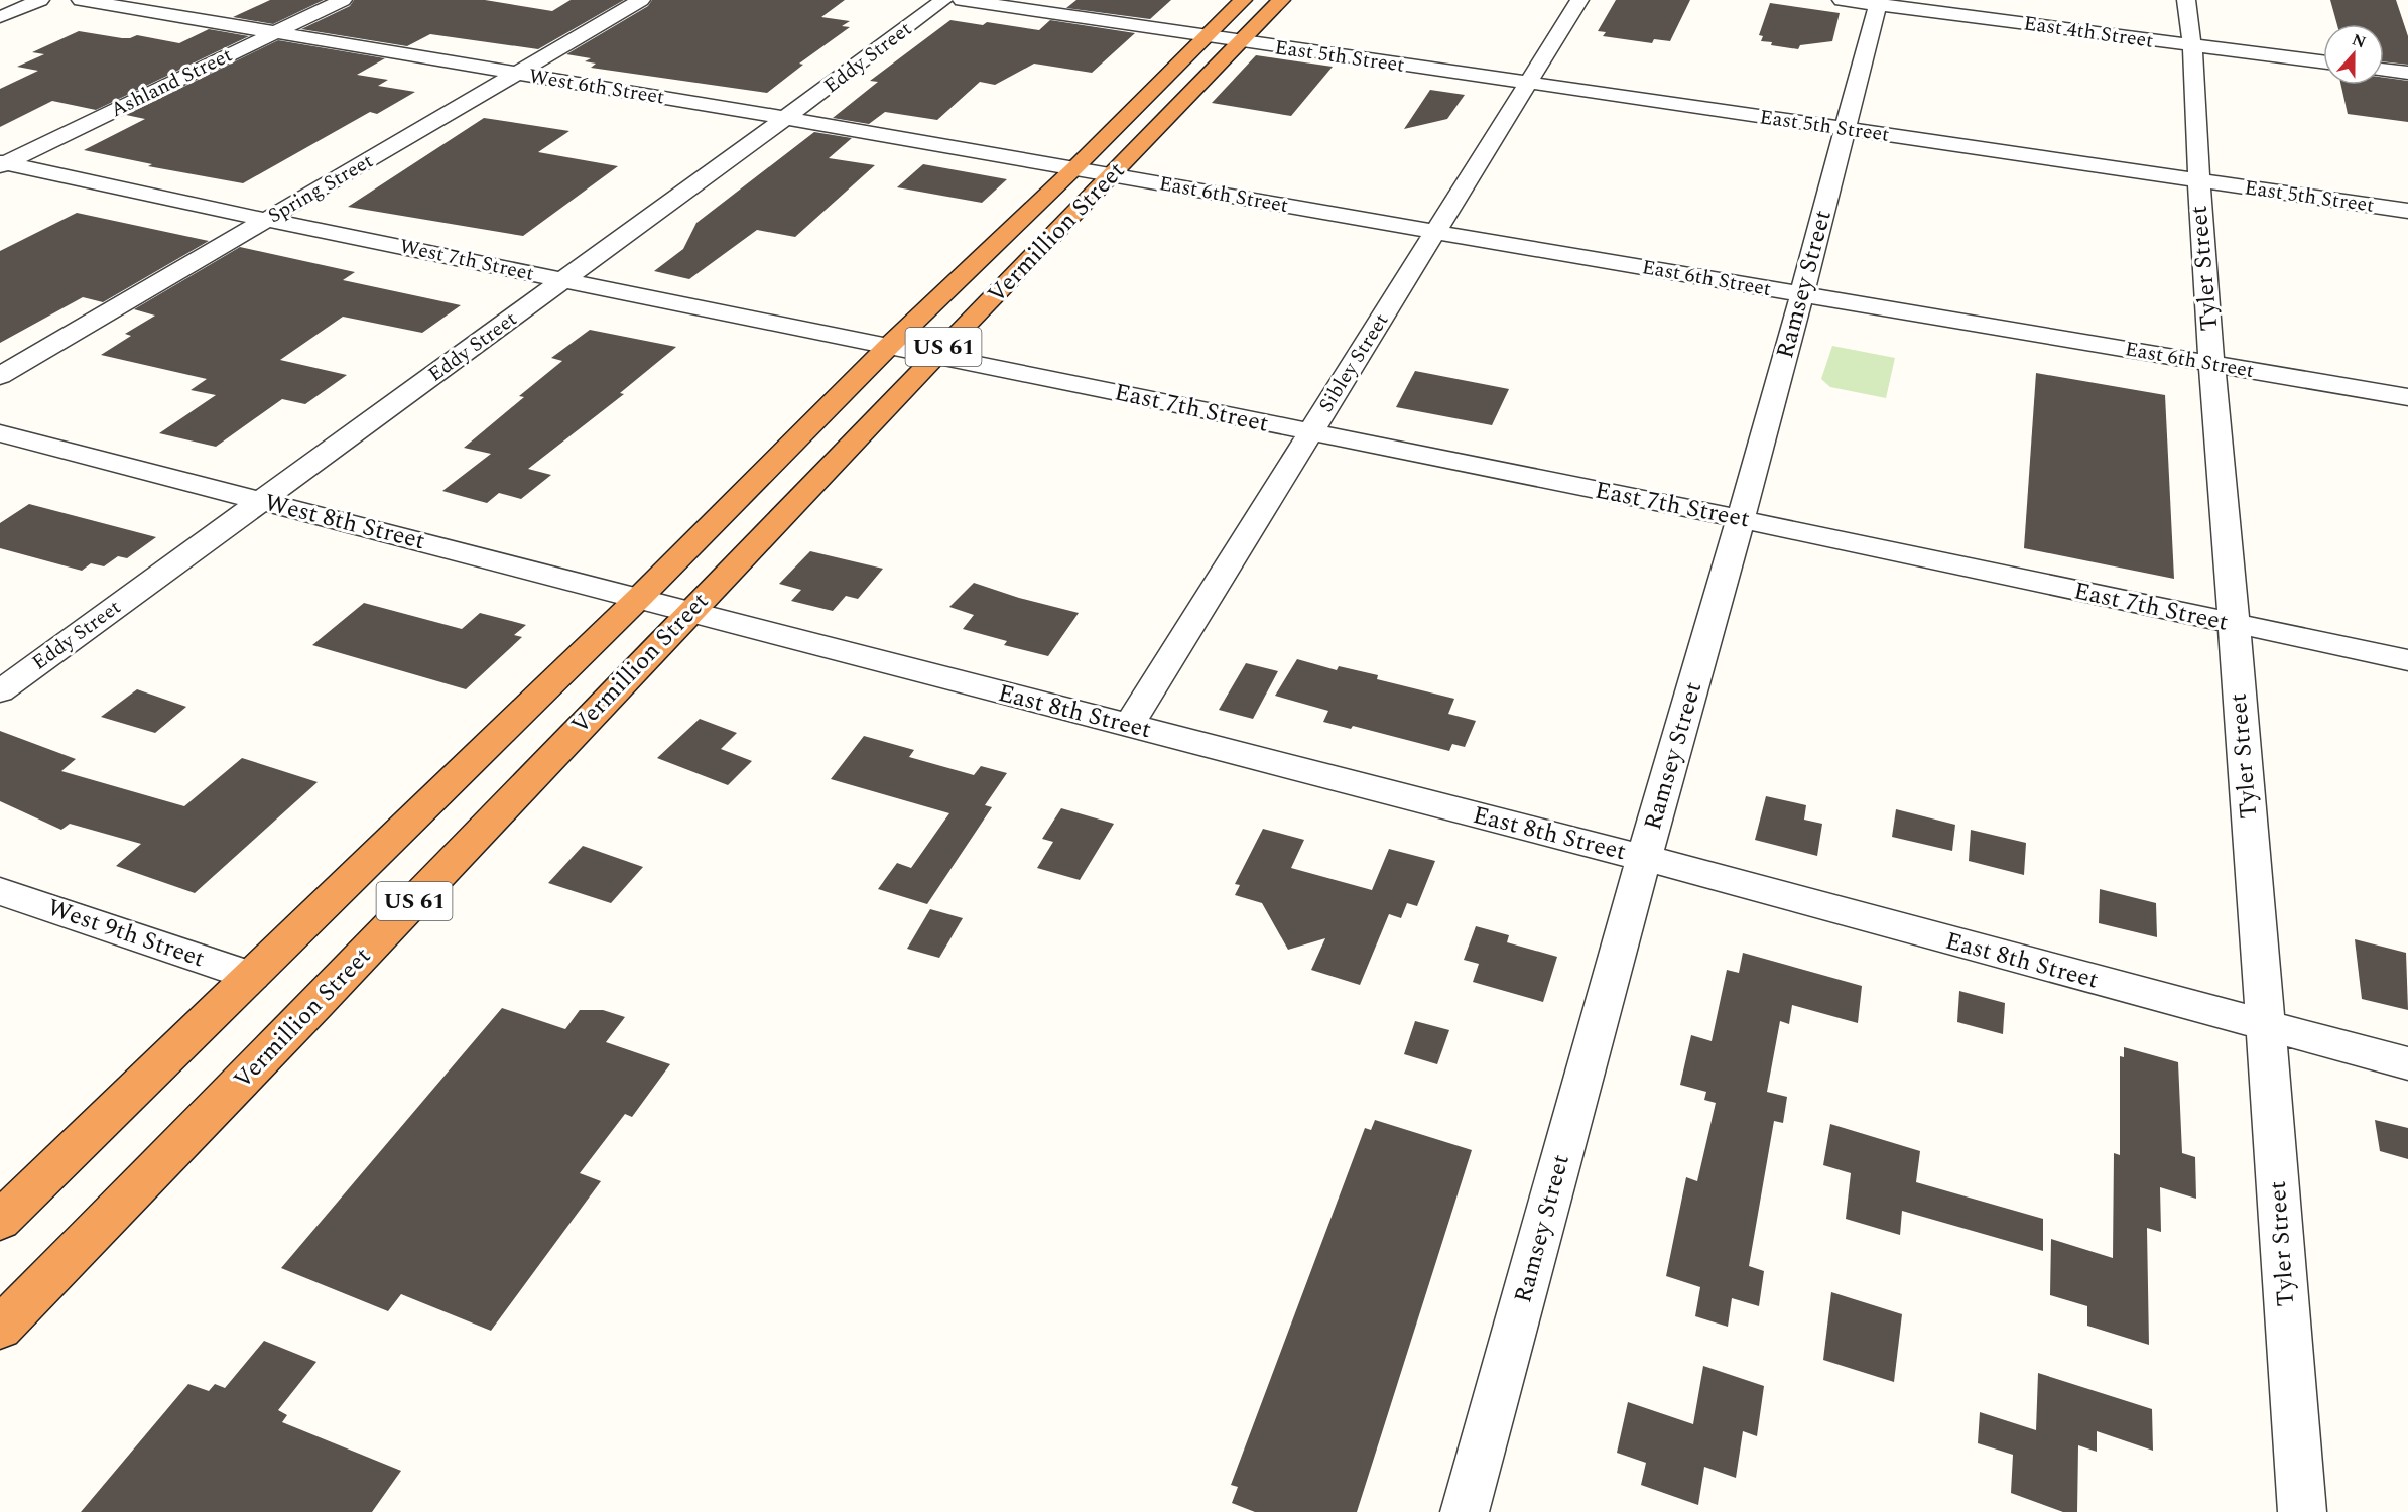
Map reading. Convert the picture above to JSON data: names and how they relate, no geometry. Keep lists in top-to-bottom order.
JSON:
{
  "streets": {
    "highway": ["Vermillion Street", "US 61"],
    "street": [
      "East 4th Street",
      "East 5th Street",
      "Eddy Street",
      "Ashland Street",
      "West 6th Street",
      "Spring Street",
      "East 6th Street",
      "West 7th Street",
      "Tyler Street",
      "Ramsey Street",
      "Sibley Street",
      "East 7th Street",
      "West 8th Street",
      "East 8th Street",
      "West 9th Street"
    ]
  },
  "crossings": [
    ["East 4th Street", "Tyler Street"],
    ["East 4th Street", "Ramsey Street"],
    ["East 5th Street", "Vermillion Street"],
    ["East 5th Street", "Tyler Street"],
    ["East 5th Street", "Ramsey Street"],
    ["East 5th Street", "Sibley Street"],
    ["Eddy Street", "West 6th Street"],
    ["Eddy Street", "West 7th Street"],
    ["Eddy Street", "West 8th Street"],
    ["Ashland Street", "West 6th Street"],
    ["Ashland Street", "West 7th Street"],
    ["West 6th Street", "Spring Street"],
    ["West 6th Street", "East 6th Street"],
    ["West 6th Street", "Vermillion Street"],
    ["Spring Street", "West 7th Street"],
    ["East 6th Street", "Vermillion Street"],
    ["East 6th Street", "Tyler Street"],
    ["East 6th Street", "Ramsey Street"],
    ["East 6th Street", "Sibley Street"],
    ["Vermillion Street", "West 7th Street"],
    ["Vermillion Street", "East 7th Street"],
    ["Vermillion Street", "West 8th Street"],
    ["Vermillion Street", "East 8th Street"],
    ["Vermillion Street", "West 9th Street"],
    ["West 7th Street", "East 7th Street"],
    ["Tyler Street", "East 7th Street"],
    ["Tyler Street", "East 8th Street"],
    ["Ramsey Street", "East 7th Street"],
    ["Ramsey Street", "East 8th Street"],
    ["Sibley Street", "East 7th Street"],
    ["Sibley Street", "East 8th Street"],
    ["West 8th Street", "East 8th Street"]
  ],
  "north": "top"
}
